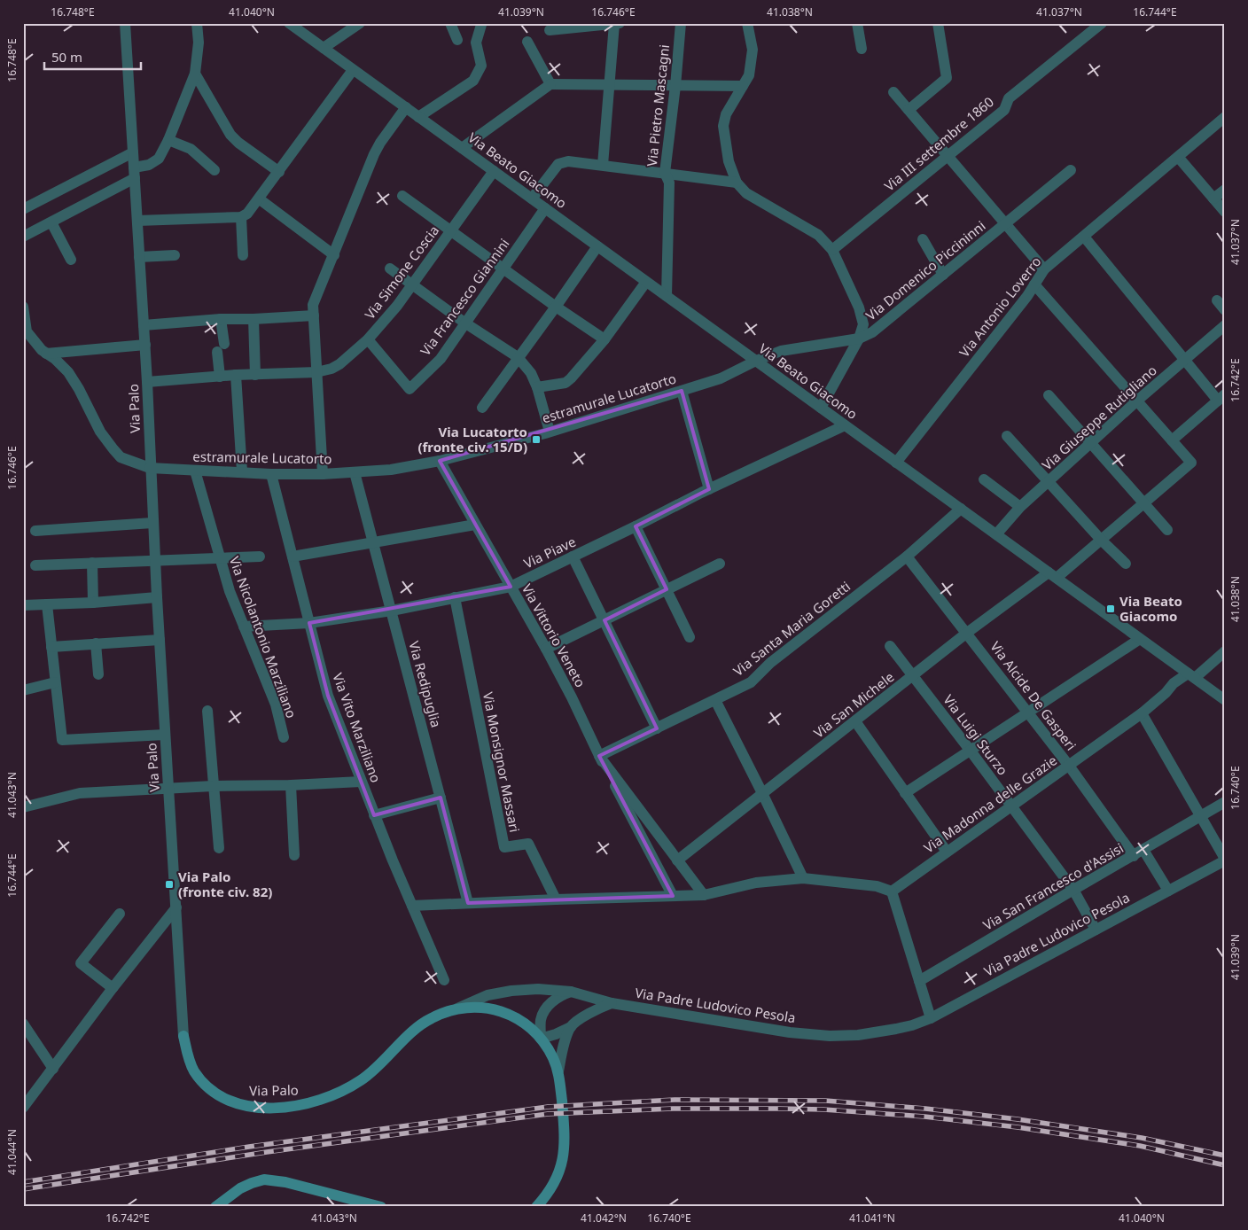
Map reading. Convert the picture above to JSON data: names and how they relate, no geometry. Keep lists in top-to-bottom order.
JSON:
{
  "streets": {
    "main road": ["Via Palo"],
    "street": [
      "Via Pietro Mascagni",
      "Via III settembre 1860",
      "Via Beato Giacomo",
      "Via Domenico Piccininni",
      "Via Simone Coscia",
      "Via Francesco Giannini",
      "Via Antonio Loverro",
      "estramurale Lucatorto",
      "Via Giuseppe Rutigliano",
      "Via Piave",
      "Via Santa Maria Goretti",
      "Via Vittorio Veneto",
      "Via Nicolantonio Marziliano",
      "Via Redipuglia",
      "Via Alcide De Gasperi",
      "Via San Michele",
      "Via Vito Marziliano",
      "Via Luigi Sturzo",
      "Via Monsignor Massari",
      "Via Madonna delle Grazie",
      "Via San Francesco d'Assisi",
      "Via Padre Ludovico Pesola"
    ]
  },
  "crossings": [
    ["Via Pietro Mascagni", "Via Beato Giacomo"],
    ["Via Beato Giacomo", "Via Domenico Piccininni"],
    ["Via Beato Giacomo", "Via Simone Coscia"],
    ["Via Beato Giacomo", "Via Francesco Giannini"],
    ["Via Beato Giacomo", "Via Antonio Loverro"],
    ["Via Beato Giacomo", "estramurale Lucatorto"],
    ["Via Beato Giacomo", "Via Giuseppe Rutigliano"],
    ["Via Beato Giacomo", "Via Piave"],
    ["Via Beato Giacomo", "Via Santa Maria Goretti"],
    ["Via Beato Giacomo", "Via San Michele"],
    ["Via Beato Giacomo", "Via Madonna delle Grazie"],
    ["Via Domenico Piccininni", "estramurale Lucatorto"],
    ["Via Simone Coscia", "Via Francesco Giannini"],
    ["Via Simone Coscia", "Via Palo"],
    ["estramurale Lucatorto", "Via Palo"],
    ["estramurale Lucatorto", "Via Vittorio Veneto"],
    ["estramurale Lucatorto", "Via Nicolantonio Marziliano"],
    ["estramurale Lucatorto", "Via Redipuglia"],
    ["estramurale Lucatorto", "Via Vito Marziliano"],
    ["Via Palo", "Via Padre Ludovico Pesola"],
    ["Via Piave", "Via Vittorio Veneto"],
    ["Via Piave", "Via Nicolantonio Marziliano"],
    ["Via Piave", "Via Redipuglia"],
    ["Via Piave", "Via Vito Marziliano"],
    ["Via Piave", "Via Monsignor Massari"],
    ["Via Santa Maria Goretti", "Via Vittorio Veneto"],
    ["Via Santa Maria Goretti", "Via Alcide De Gasperi"],
    ["Via Vittorio Veneto", "Via San Michele"],
    ["Via Alcide De Gasperi", "Via San Michele"],
    ["Via Alcide De Gasperi", "Via Madonna delle Grazie"],
    ["Via Alcide De Gasperi", "Via San Francesco d'Assisi"],
    ["Via San Michele", "Via Luigi Sturzo"],
    ["Via Luigi Sturzo", "Via Madonna delle Grazie"],
    ["Via Luigi Sturzo", "Via San Francesco d'Assisi"],
    ["Via Luigi Sturzo", "Via Padre Ludovico Pesola"]
  ],
  "places": {
    "transit": ["Via Lucatorto (fronte civ. 15/D)", "Via Beato Giacomo", "Via Palo (fronte civ. 82)"]
  },
  "scale_bar": "50 m",
  "coordinates": [
    "16.748°E",
    "41.040°N",
    "41.039°N",
    "16.746°E",
    "41.038°N",
    "41.037°N",
    "16.744°E",
    "16.742°E",
    "16.740°E",
    "41.043°N",
    "41.044°N",
    "41.042°N",
    "41.041°N"
  ]
}
